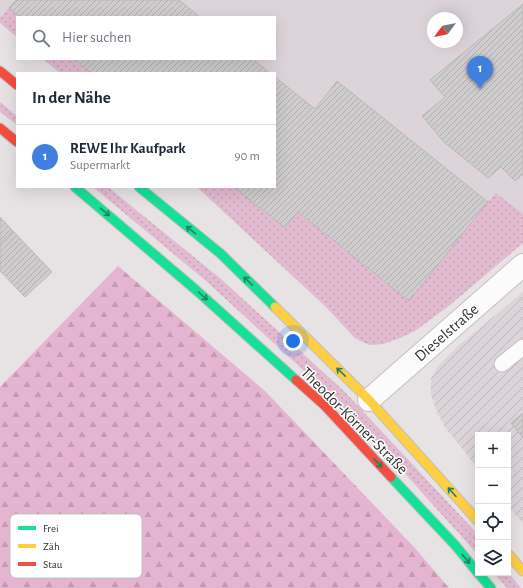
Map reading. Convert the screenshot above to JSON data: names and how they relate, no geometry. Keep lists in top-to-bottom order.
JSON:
{
  "streets": {
    "main road": ["Theodor-Körner-Straße"],
    "street": ["Dieselstraße"]
  },
  "crossings": [
    ["Dieselstraße", "Theodor-Körner-Straße"]
  ],
  "legend": ["Frei", "Zäh", "Stau"],
  "north": "bottom left",
  "page": {
    "search": "Hier suchen",
    "pins": "1",
    "heading": "In der Nähe",
    "list": [
      {
        "mark": "1",
        "name": "REWE Ihr Kaufpark",
        "note": "Supermarkt",
        "value": "90 m"
      }
    ],
    "map_buttons": ["+", "−"]
  }
}
